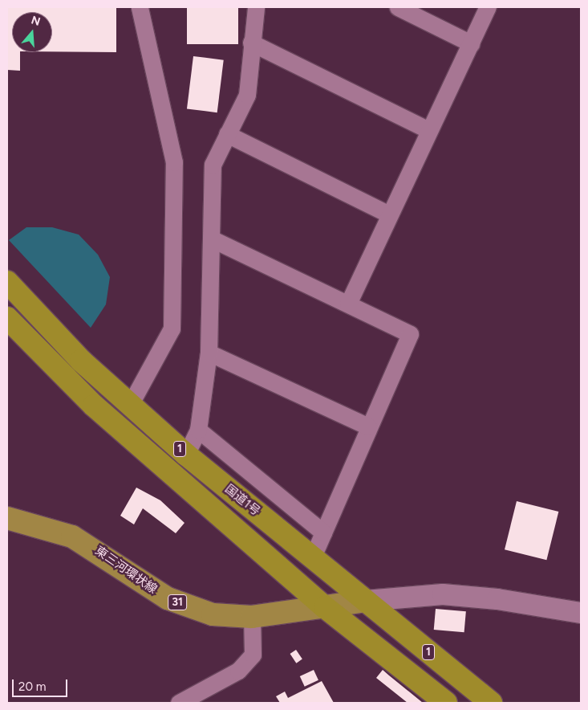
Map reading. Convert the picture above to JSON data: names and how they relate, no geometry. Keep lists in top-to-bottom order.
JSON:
{
  "streets": {
    "highway": ["1", "国道1号"],
    "main road": ["東三河環状線", "31"]
  },
  "crossings": [
    ["1", "東三河環状線"],
    ["国道1号", "東三河環状線"]
  ],
  "scale_bar": "20 m",
  "north": "top"
}
